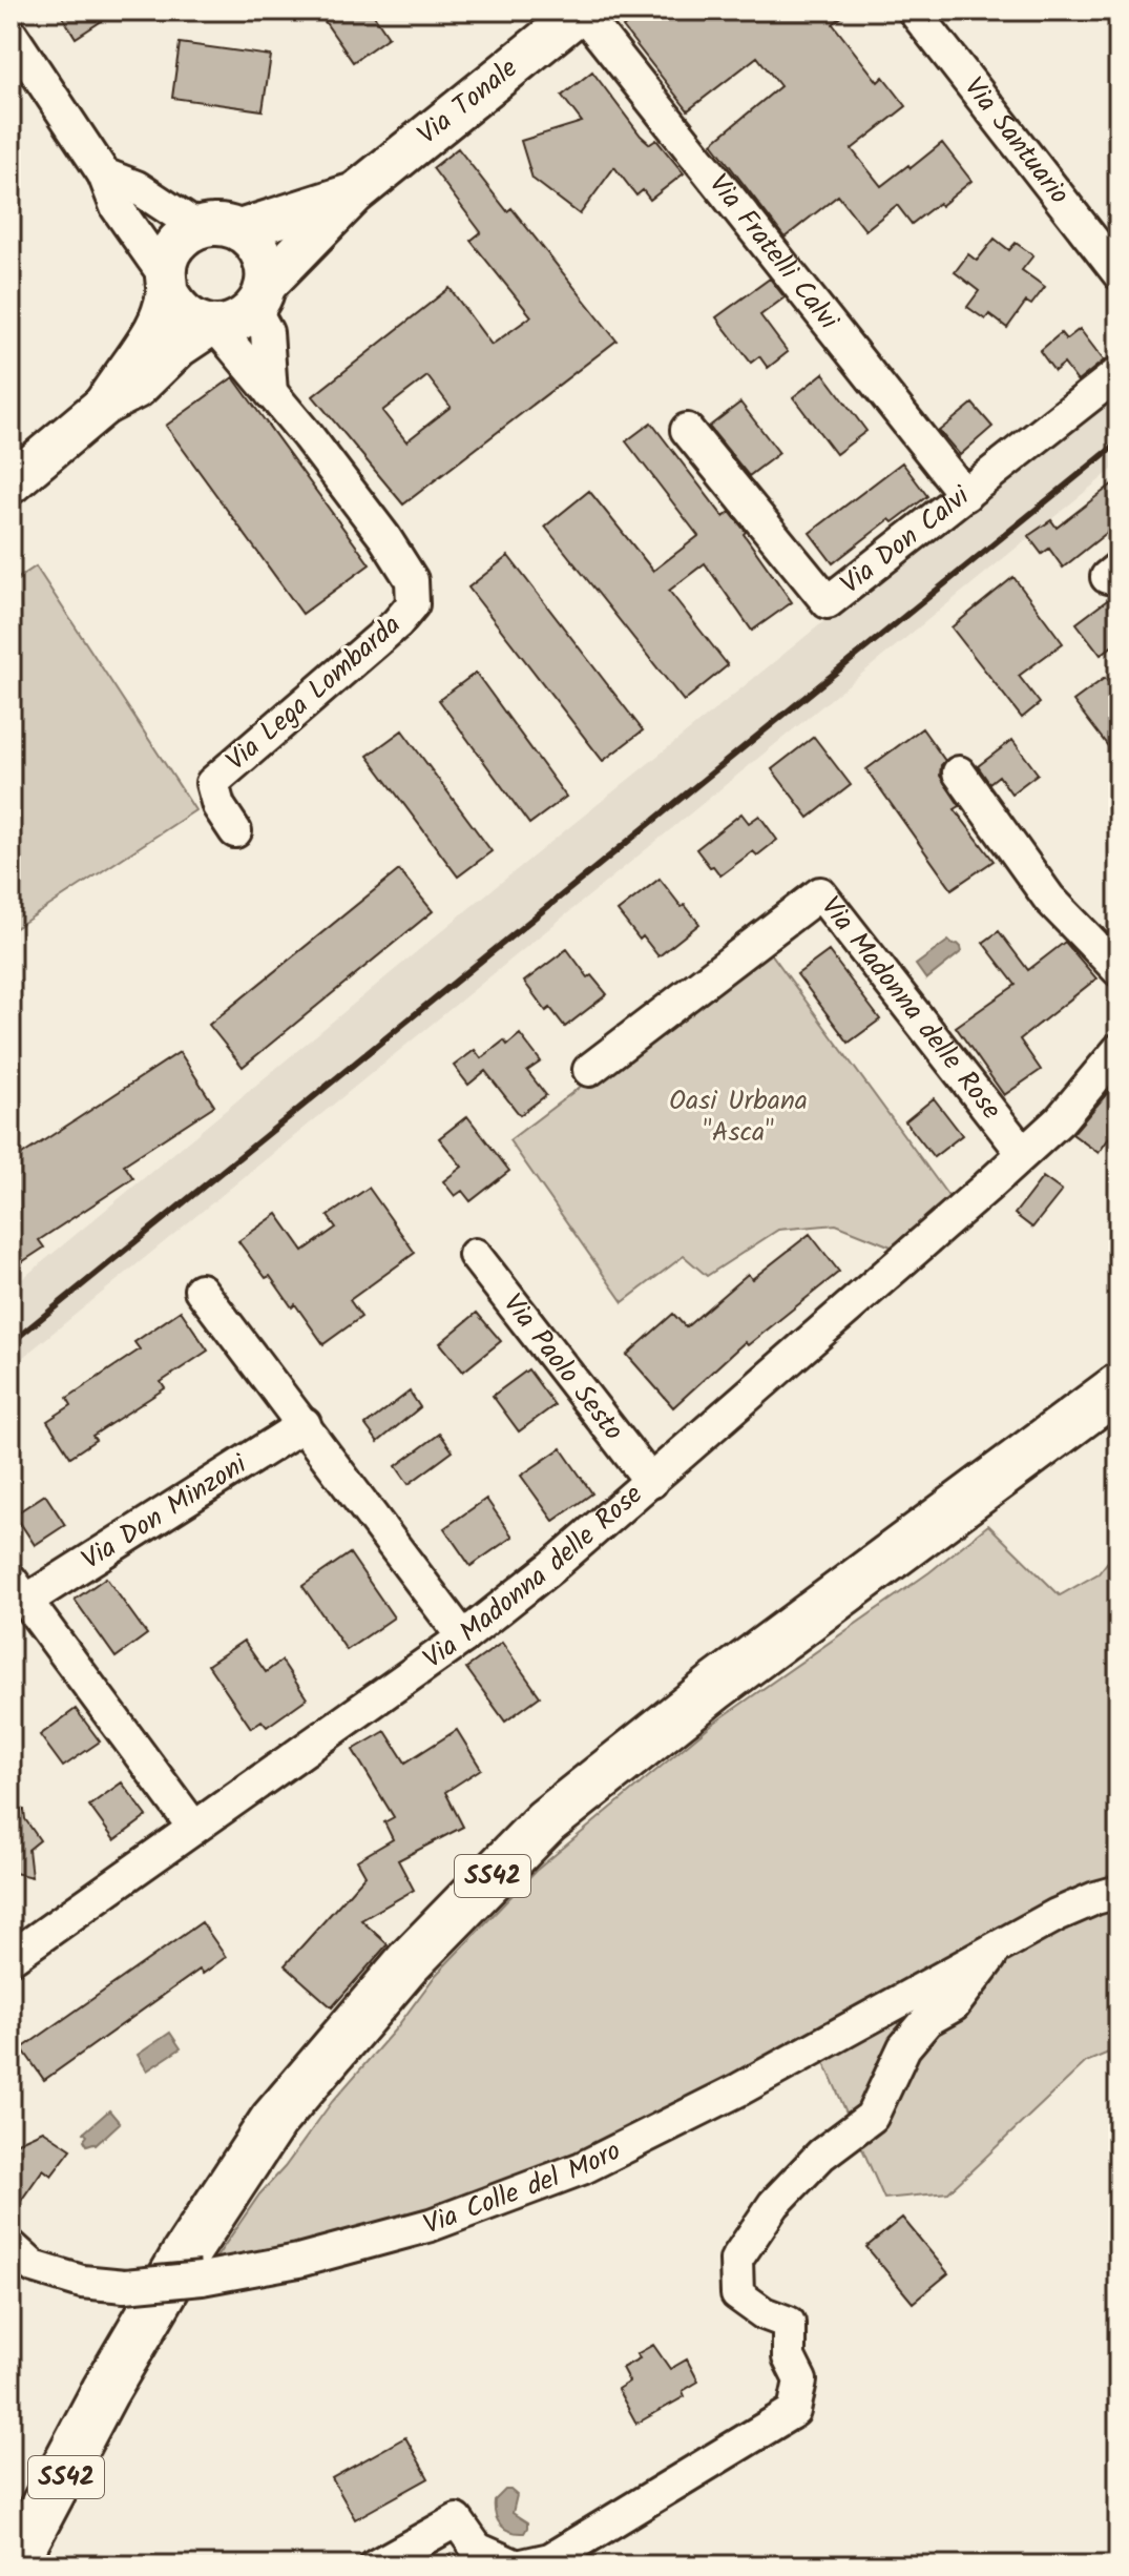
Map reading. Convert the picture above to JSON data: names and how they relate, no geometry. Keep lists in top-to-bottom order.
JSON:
{
  "streets": {
    "highway": ["SS42"],
    "main road": ["Via Tonale"],
    "street": [
      "Via Santuario",
      "Via Fratelli Calvi",
      "Via Don Calvi",
      "Via Lega Lombarda",
      "Via Madonna delle Rose",
      "Via Paolo Sesto",
      "Via Don Minzoni",
      "Via Colle del Moro"
    ]
  },
  "crossings": [
    ["Via Tonale", "Via Fratelli Calvi"],
    ["Via Tonale", "Via Lega Lombarda"],
    ["Via Fratelli Calvi", "Via Don Calvi"],
    ["Via Madonna delle Rose", "Via Paolo Sesto"],
    ["Via Madonna delle Rose", "Via Don Minzoni"]
  ],
  "parks": ["Oasi Urbana \"Asca\""]
}
